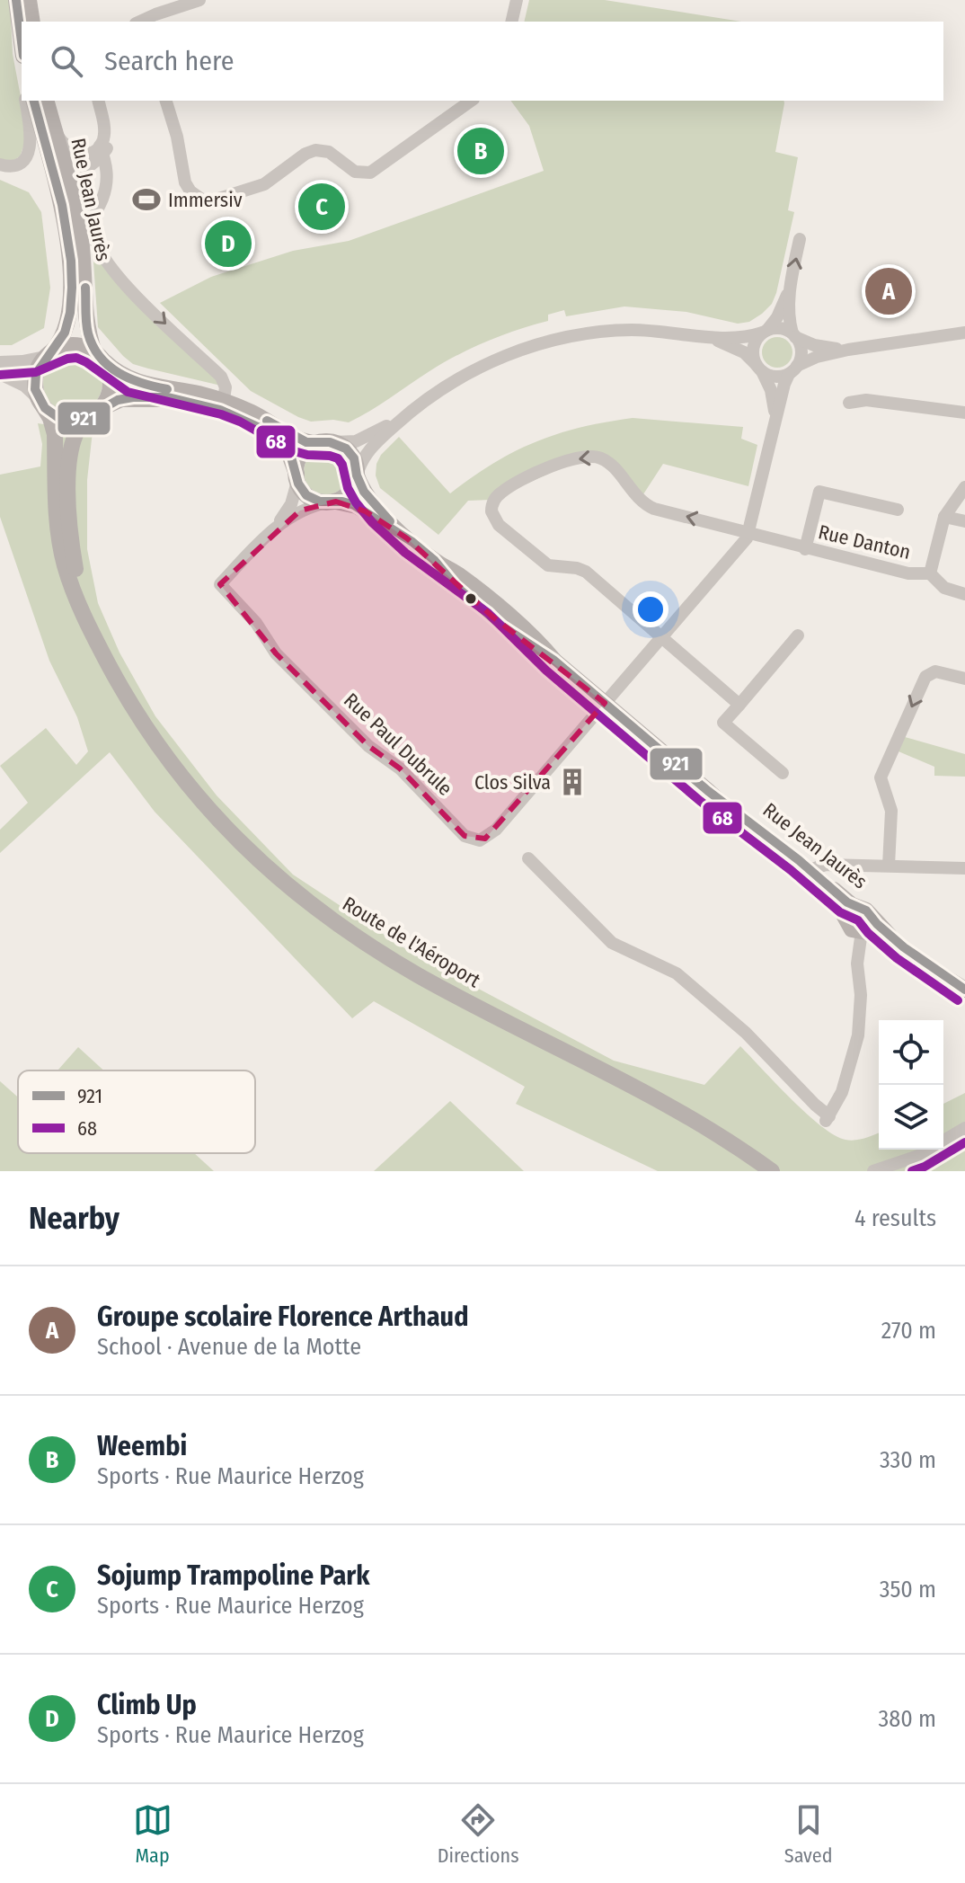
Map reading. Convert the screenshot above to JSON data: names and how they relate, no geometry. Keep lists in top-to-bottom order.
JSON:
{
  "streets": {
    "main road": ["Rue Jean Jaurès", "Route de l'Aéroport"],
    "street": ["Rue Danton", "Rue Paul Dubrule"]
  },
  "crossings": [
    ["Rue Jean Jaurès", "Rue Paul Dubrule"],
    ["Rue Jean Jaurès", "Route de l'Aéroport"]
  ],
  "places": {
    "sports": ["Immersiv"],
    "building": ["Clos Silva"]
  },
  "lines": ["transit line 921", "transit line 68"],
  "legend": ["921", "68"],
  "page": {
    "search": "Search here",
    "pins": [
      "B",
      "C",
      "D",
      "A"
    ],
    "heading": ["Nearby", "4 results"],
    "list": [
      {
        "mark": "A",
        "name": "Groupe scolaire Florence Arthaud",
        "note": "School · Avenue de la Motte",
        "value": "270 m"
      },
      {
        "mark": "B",
        "name": "Weembi",
        "note": "Sports · Rue Maurice Herzog",
        "value": "330 m"
      },
      {
        "mark": "C",
        "name": "Sojump Trampoline Park",
        "note": "Sports · Rue Maurice Herzog",
        "value": "350 m"
      },
      {
        "mark": "D",
        "name": "Climb Up",
        "note": "Sports · Rue Maurice Herzog",
        "value": "380 m"
      }
    ],
    "nav": ["Map", "Directions", "Saved"]
  }
}
